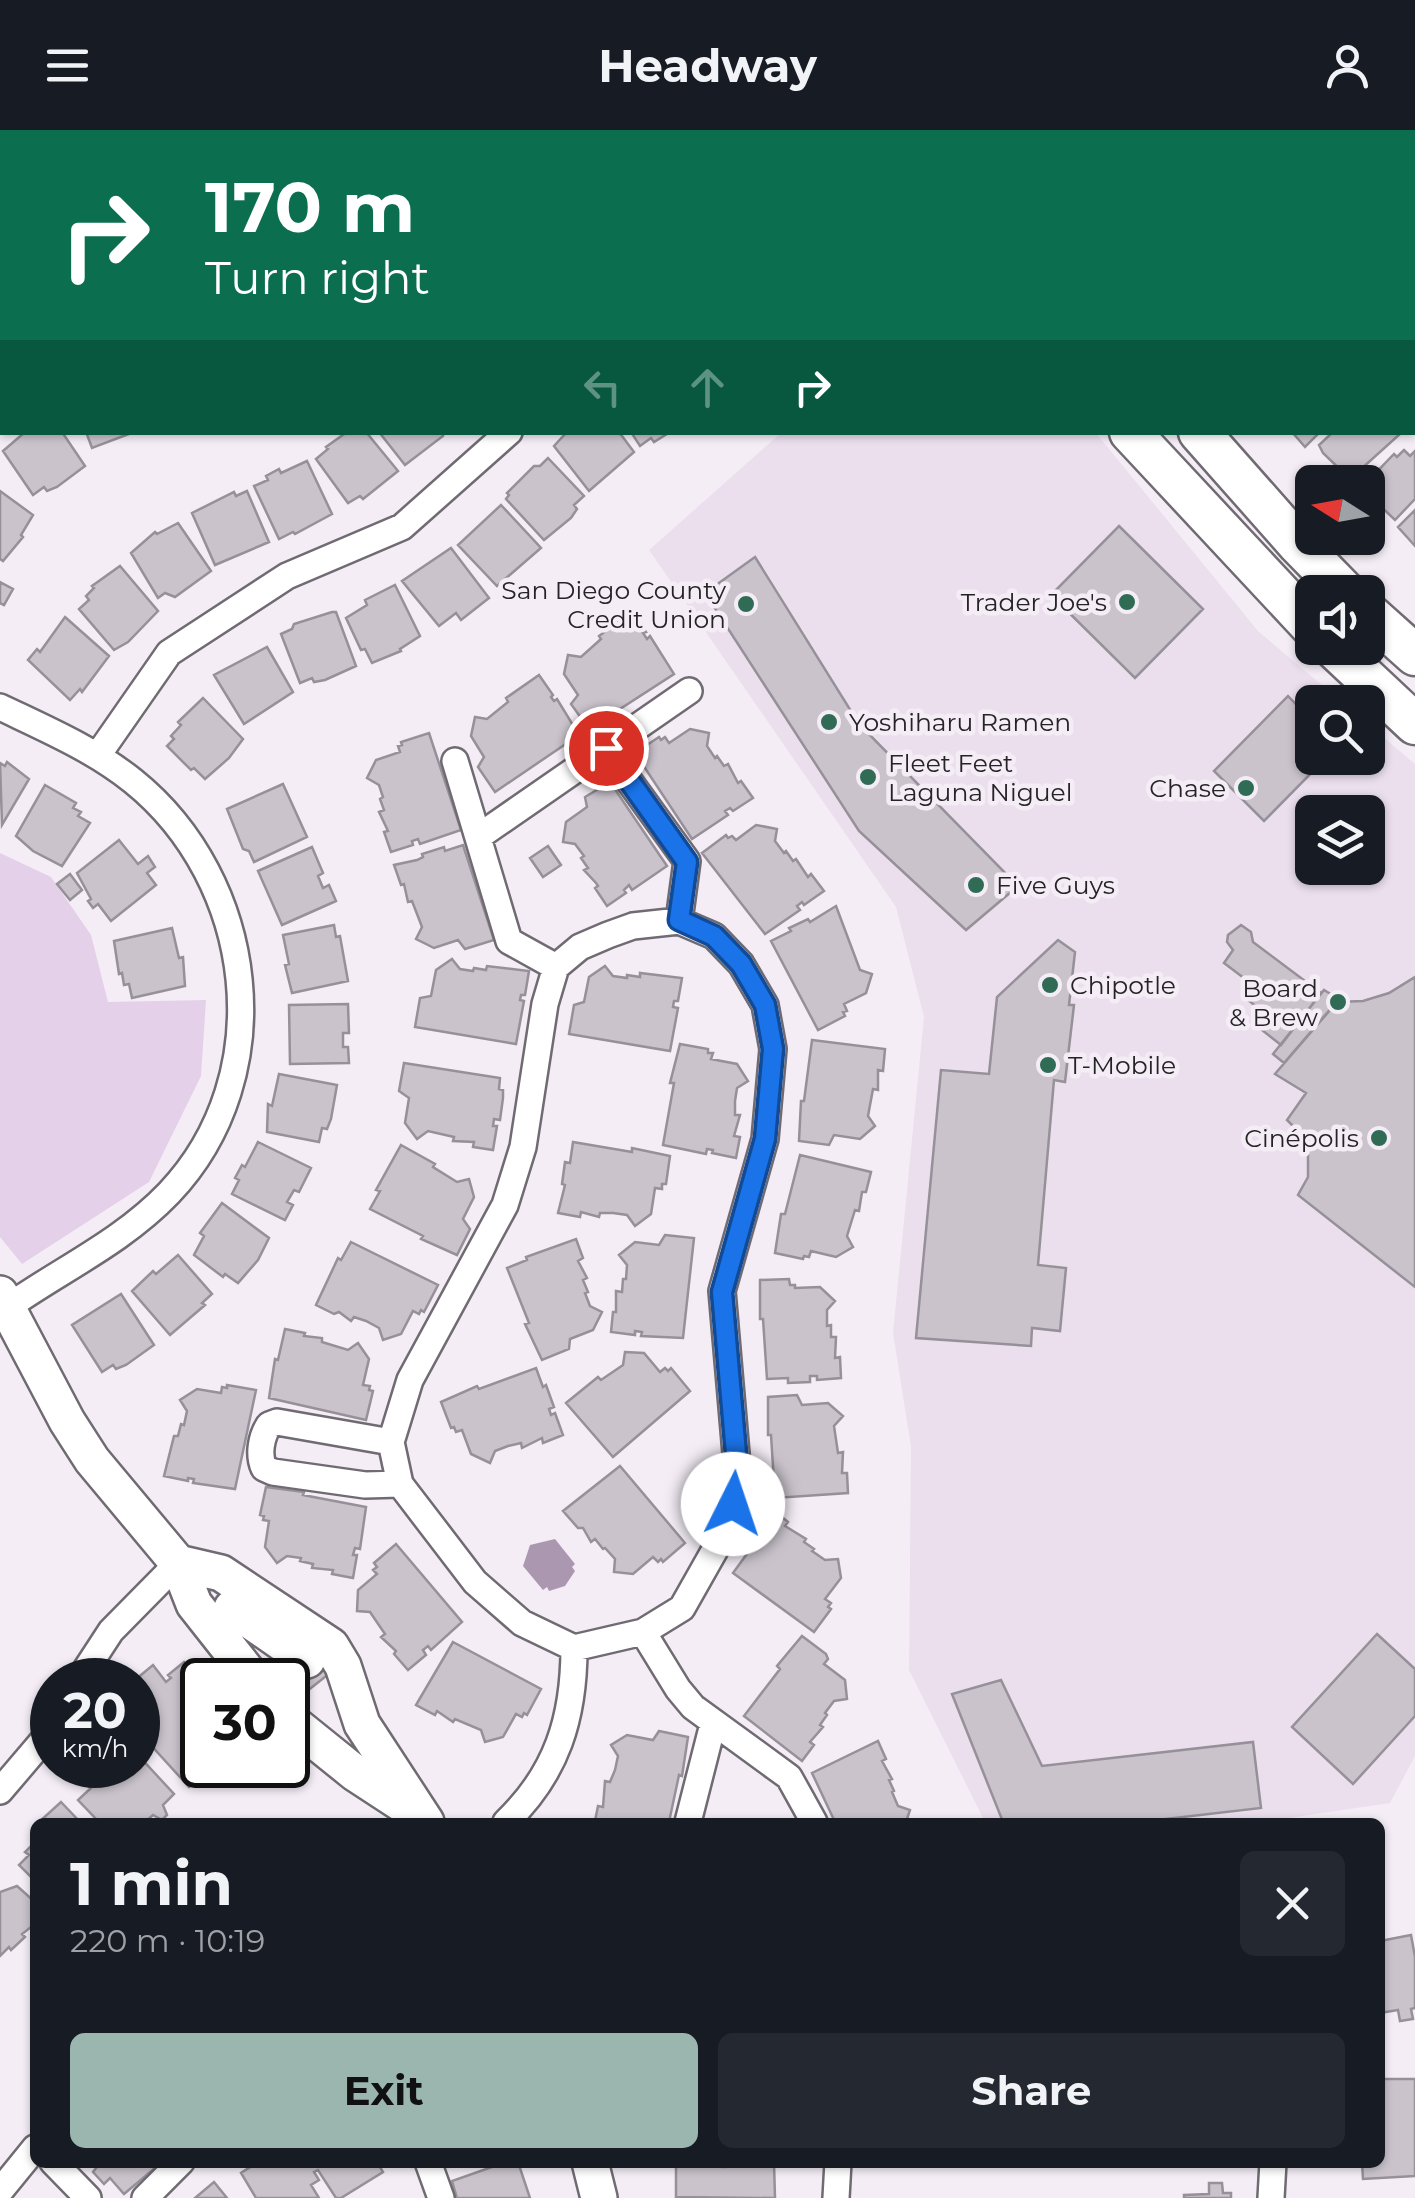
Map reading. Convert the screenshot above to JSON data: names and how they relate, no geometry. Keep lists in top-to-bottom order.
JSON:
{
  "places": [
    "Trader Joe's",
    "San Diego County Credit Union",
    "Yoshiharu Ramen",
    "Fleet Feet Laguna Niguel",
    "Chase",
    "Five Guys",
    "Chipotle",
    "Board & Brew",
    "T-Mobile",
    "Cinépolis"
  ],
  "north": "left",
  "page": {
    "header": "Headway",
    "turn": ["170 m", "Turn right"],
    "speed": "20 km/h",
    "limit": "30",
    "heading": ["1 min", "220 m · 10:19"],
    "buttons": ["Exit", "Share"]
  }
}
